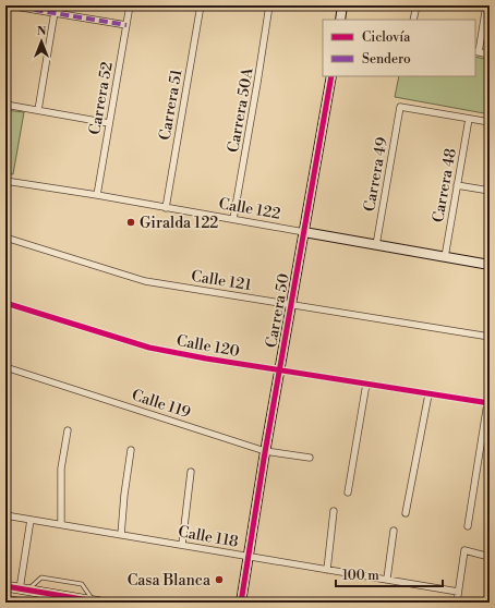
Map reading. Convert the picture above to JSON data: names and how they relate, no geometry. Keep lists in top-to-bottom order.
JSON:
{
  "streets": {
    "street": [
      "Carrera 52",
      "Carrera 51",
      "Carrera 50A",
      "Carrera 49",
      "Carrera 48",
      "Calle 122",
      "Calle 121",
      "Carrera 50",
      "Calle 120",
      "Calle 119",
      "Calle 118"
    ]
  },
  "crossings": [
    ["Carrera 52", "Calle 122"],
    ["Carrera 51", "Calle 122"],
    ["Carrera 50A", "Calle 122"],
    ["Carrera 49", "Carrera 48"],
    ["Carrera 49", "Calle 122"],
    ["Carrera 48", "Calle 122"],
    ["Calle 122", "Carrera 50"],
    ["Calle 121", "Carrera 50"],
    ["Carrera 50", "Calle 120"],
    ["Carrera 50", "Calle 119"],
    ["Carrera 50", "Calle 118"]
  ],
  "places": ["Giralda 122", "Casa Blanca"],
  "legend": ["Ciclovía", "Sendero"],
  "scale_bar": "100 m",
  "north": "top"
}
